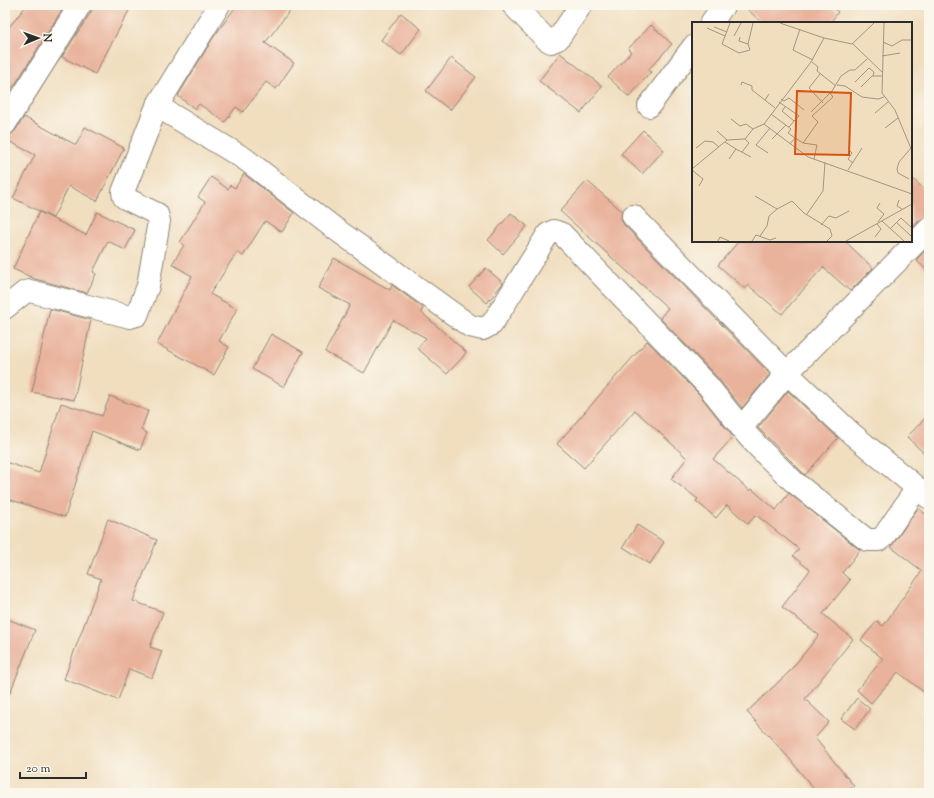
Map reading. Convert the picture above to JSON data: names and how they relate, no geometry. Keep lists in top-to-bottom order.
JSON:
{
  "scale_bar": "20 m",
  "north": "right"
}
